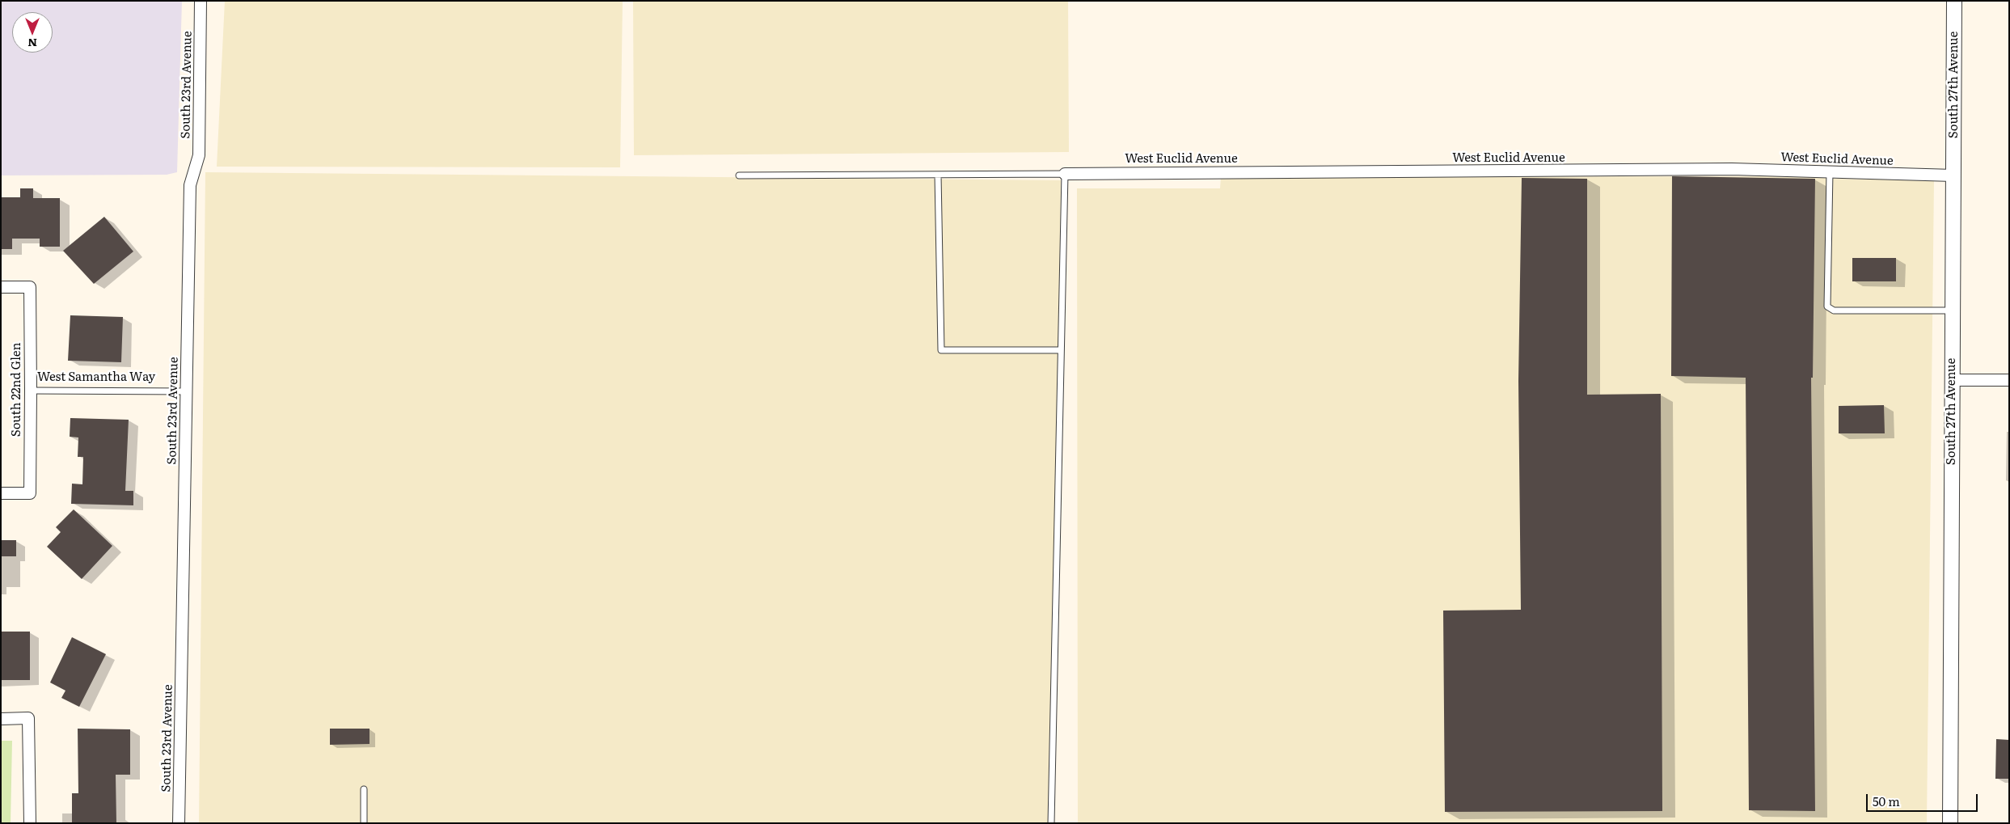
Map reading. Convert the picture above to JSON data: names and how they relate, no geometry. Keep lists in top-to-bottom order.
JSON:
{
  "streets": {
    "street": [
      "South 23rd Avenue",
      "South 27th Avenue",
      "West Euclid Avenue",
      "South 22nd Glen"
    ],
    "lane": ["West Samantha Way"]
  },
  "crossings": [
    ["South 23rd Avenue", "West Samantha Way"],
    ["South 27th Avenue", "West Euclid Avenue"],
    ["West Samantha Way", "South 22nd Glen"]
  ],
  "scale_bar": "50 m",
  "north": "bottom"
}
